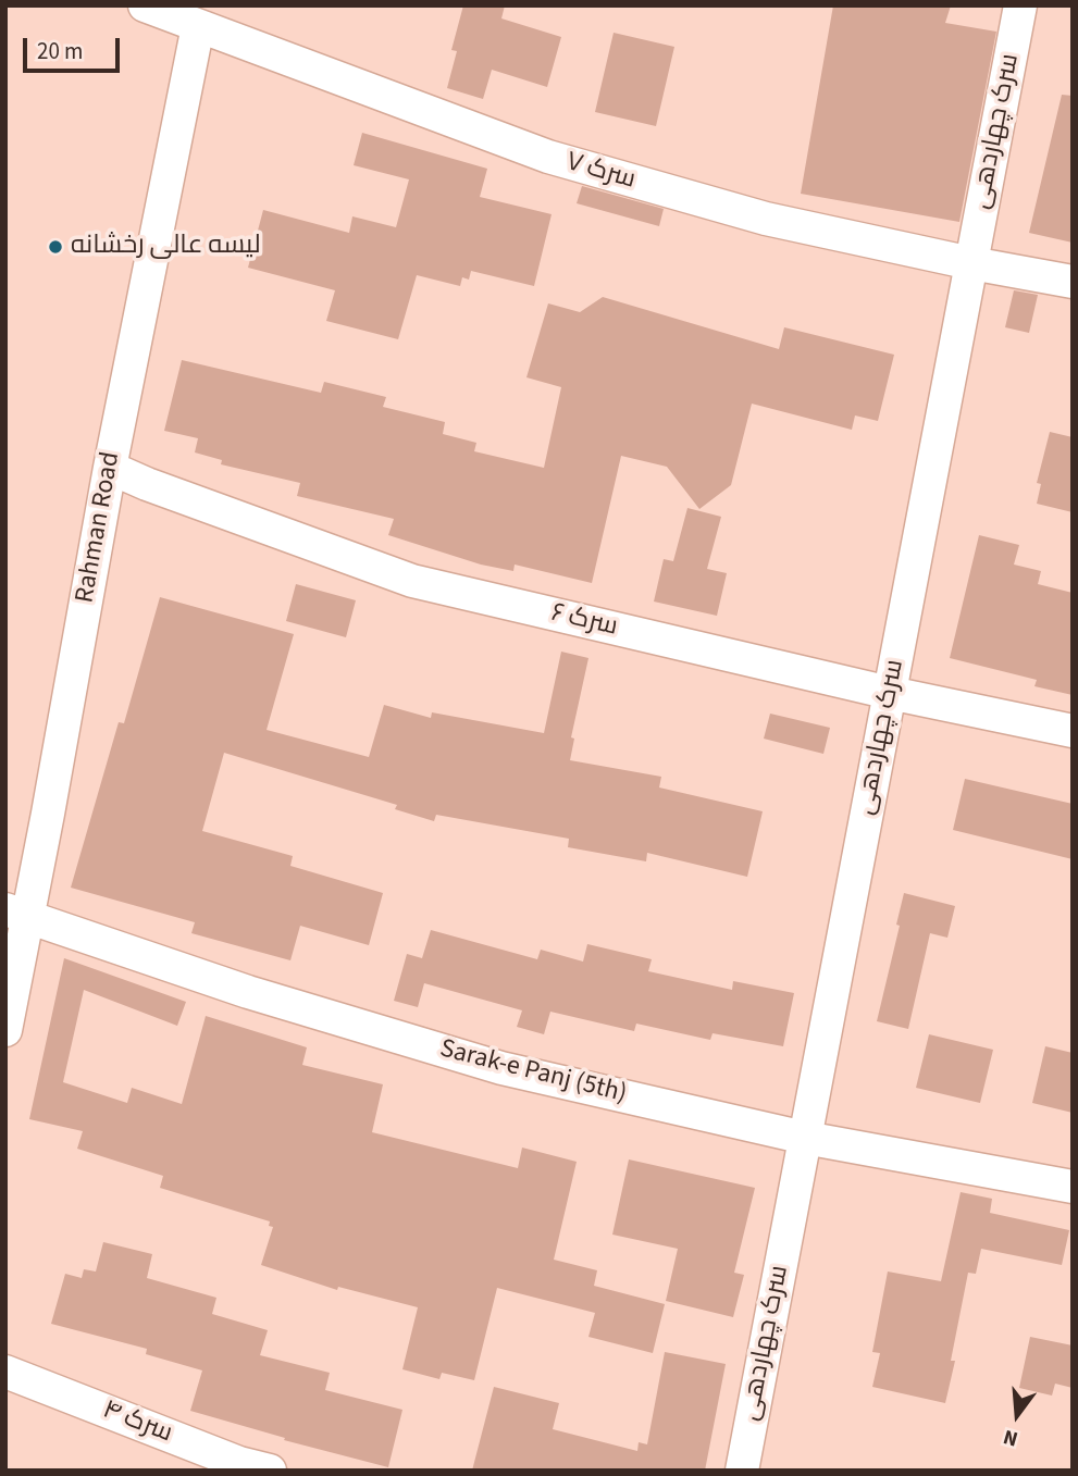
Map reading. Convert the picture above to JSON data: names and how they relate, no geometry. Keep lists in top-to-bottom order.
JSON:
{
  "streets": {
    "street": [
      "سرک چهاردهی",
      "سرک ۷",
      "Rahman Road",
      "سرک ۶",
      "Sarak-e Panj (5th)",
      "سرک ۴"
    ]
  },
  "crossings": [
    ["سرک چهاردهی", "سرک ۷"],
    ["سرک چهاردهی", "سرک ۶"],
    ["سرک چهاردهی", "Sarak-e Panj (5th)"],
    ["سرک ۷", "Rahman Road"],
    ["Rahman Road", "سرک ۶"],
    ["Rahman Road", "Sarak-e Panj (5th)"]
  ],
  "places": ["لیسه عالی رخشانه"],
  "scale_bar": "20 m",
  "north": "bottom"
}
